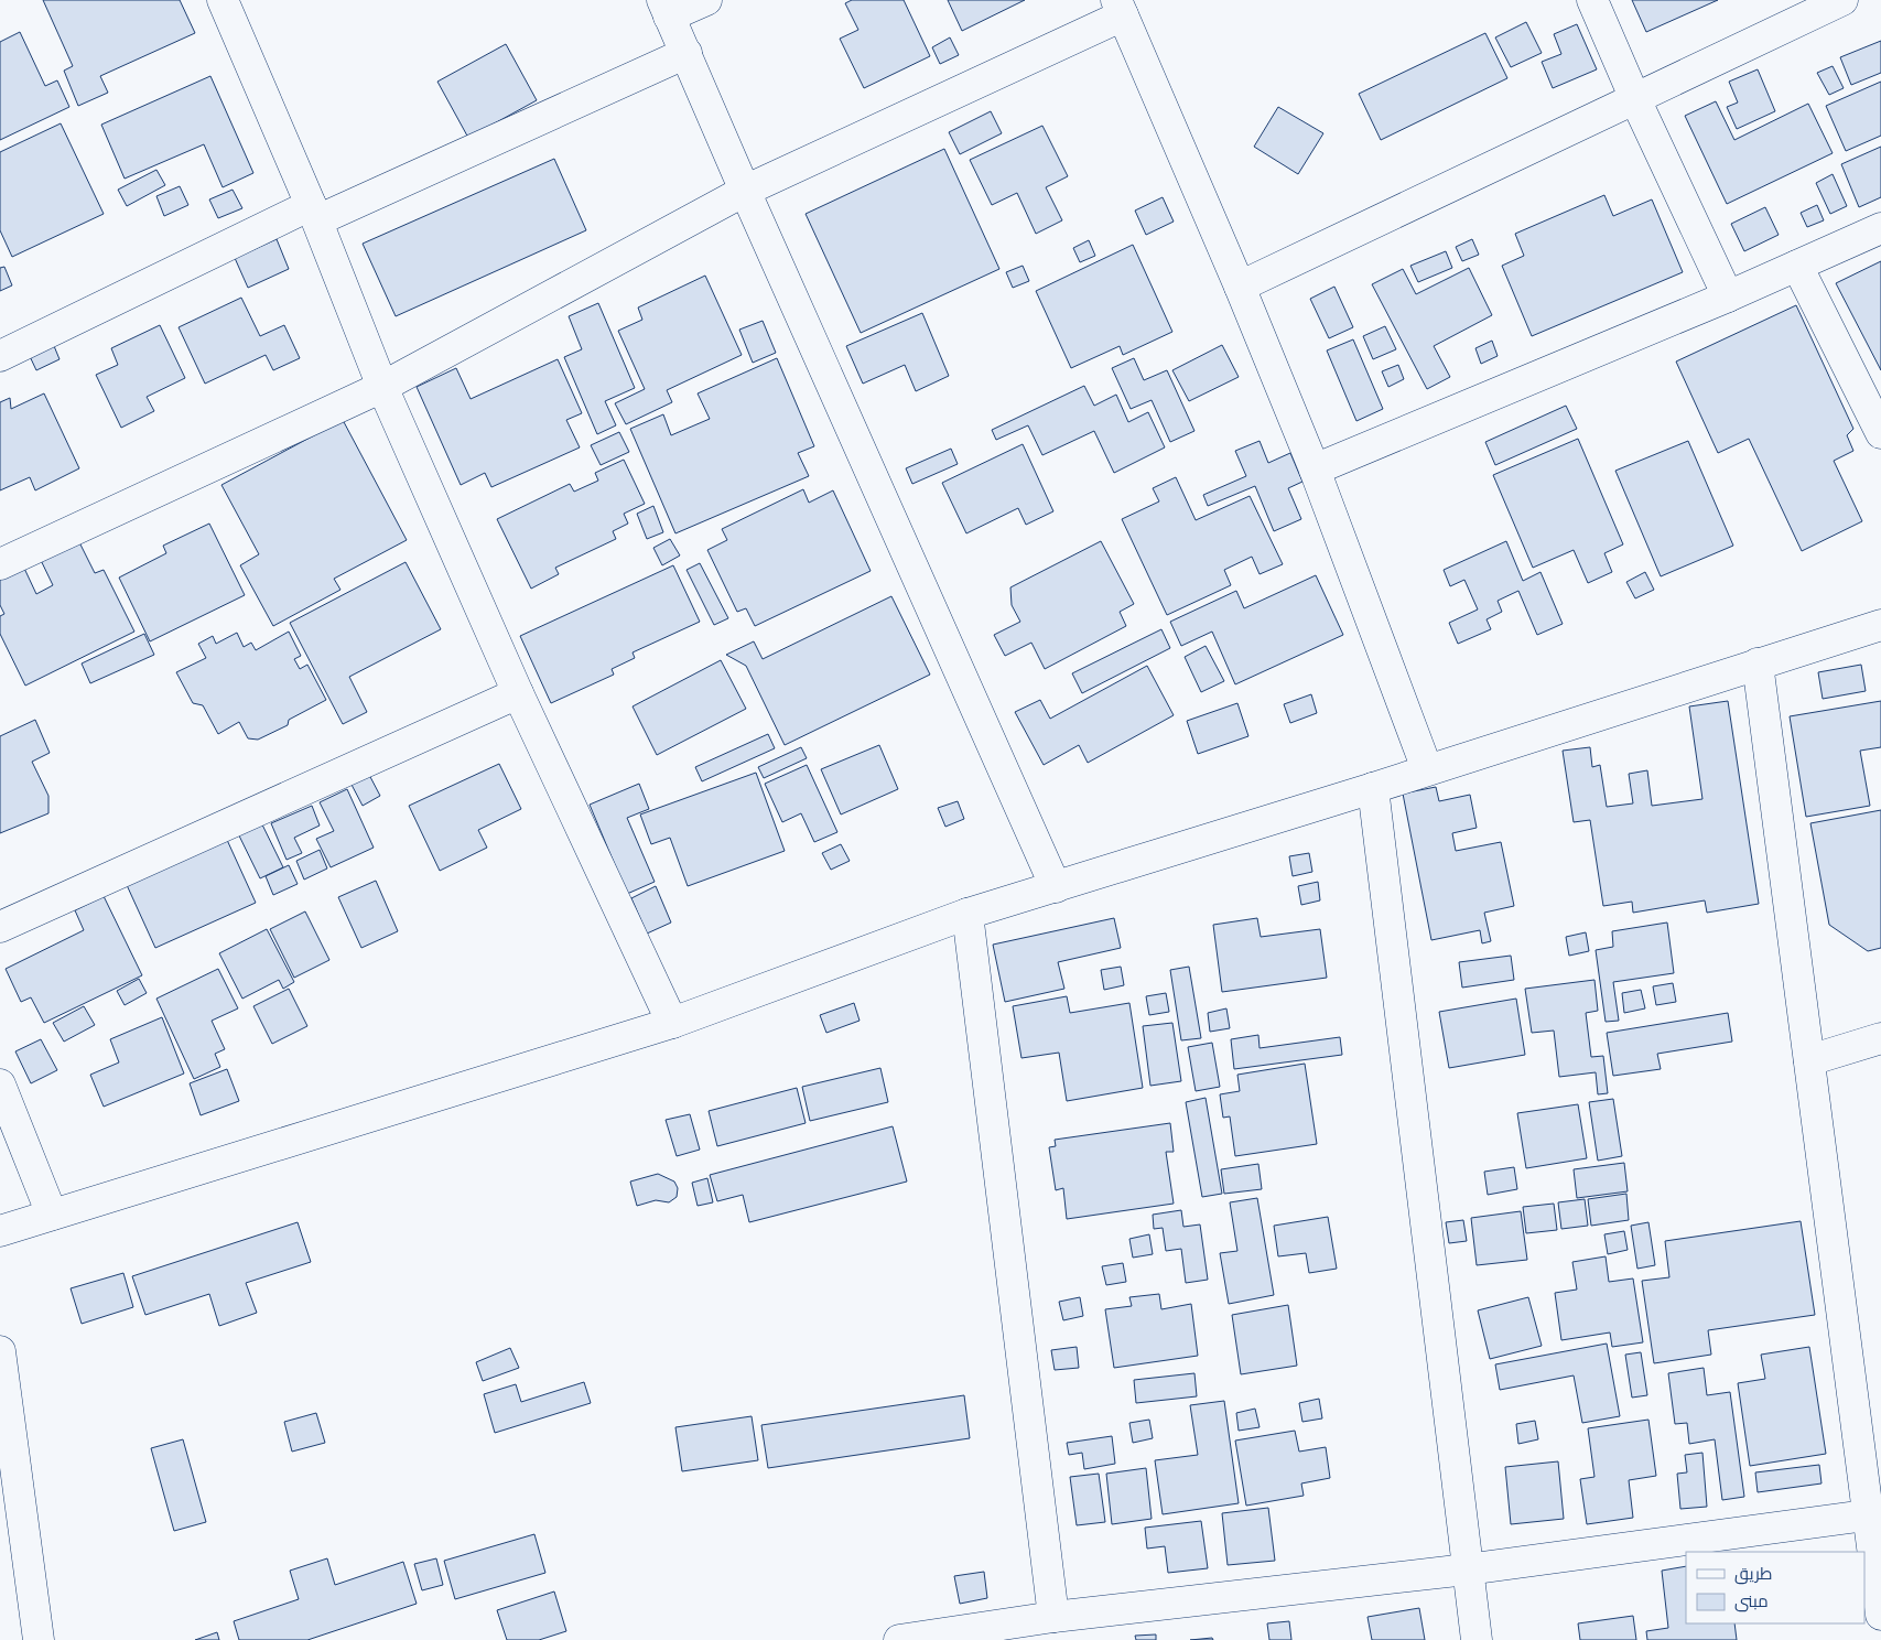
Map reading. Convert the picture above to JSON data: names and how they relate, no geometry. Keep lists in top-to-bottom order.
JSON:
{
  "legend": ["طريق", "مبنى"]
}
